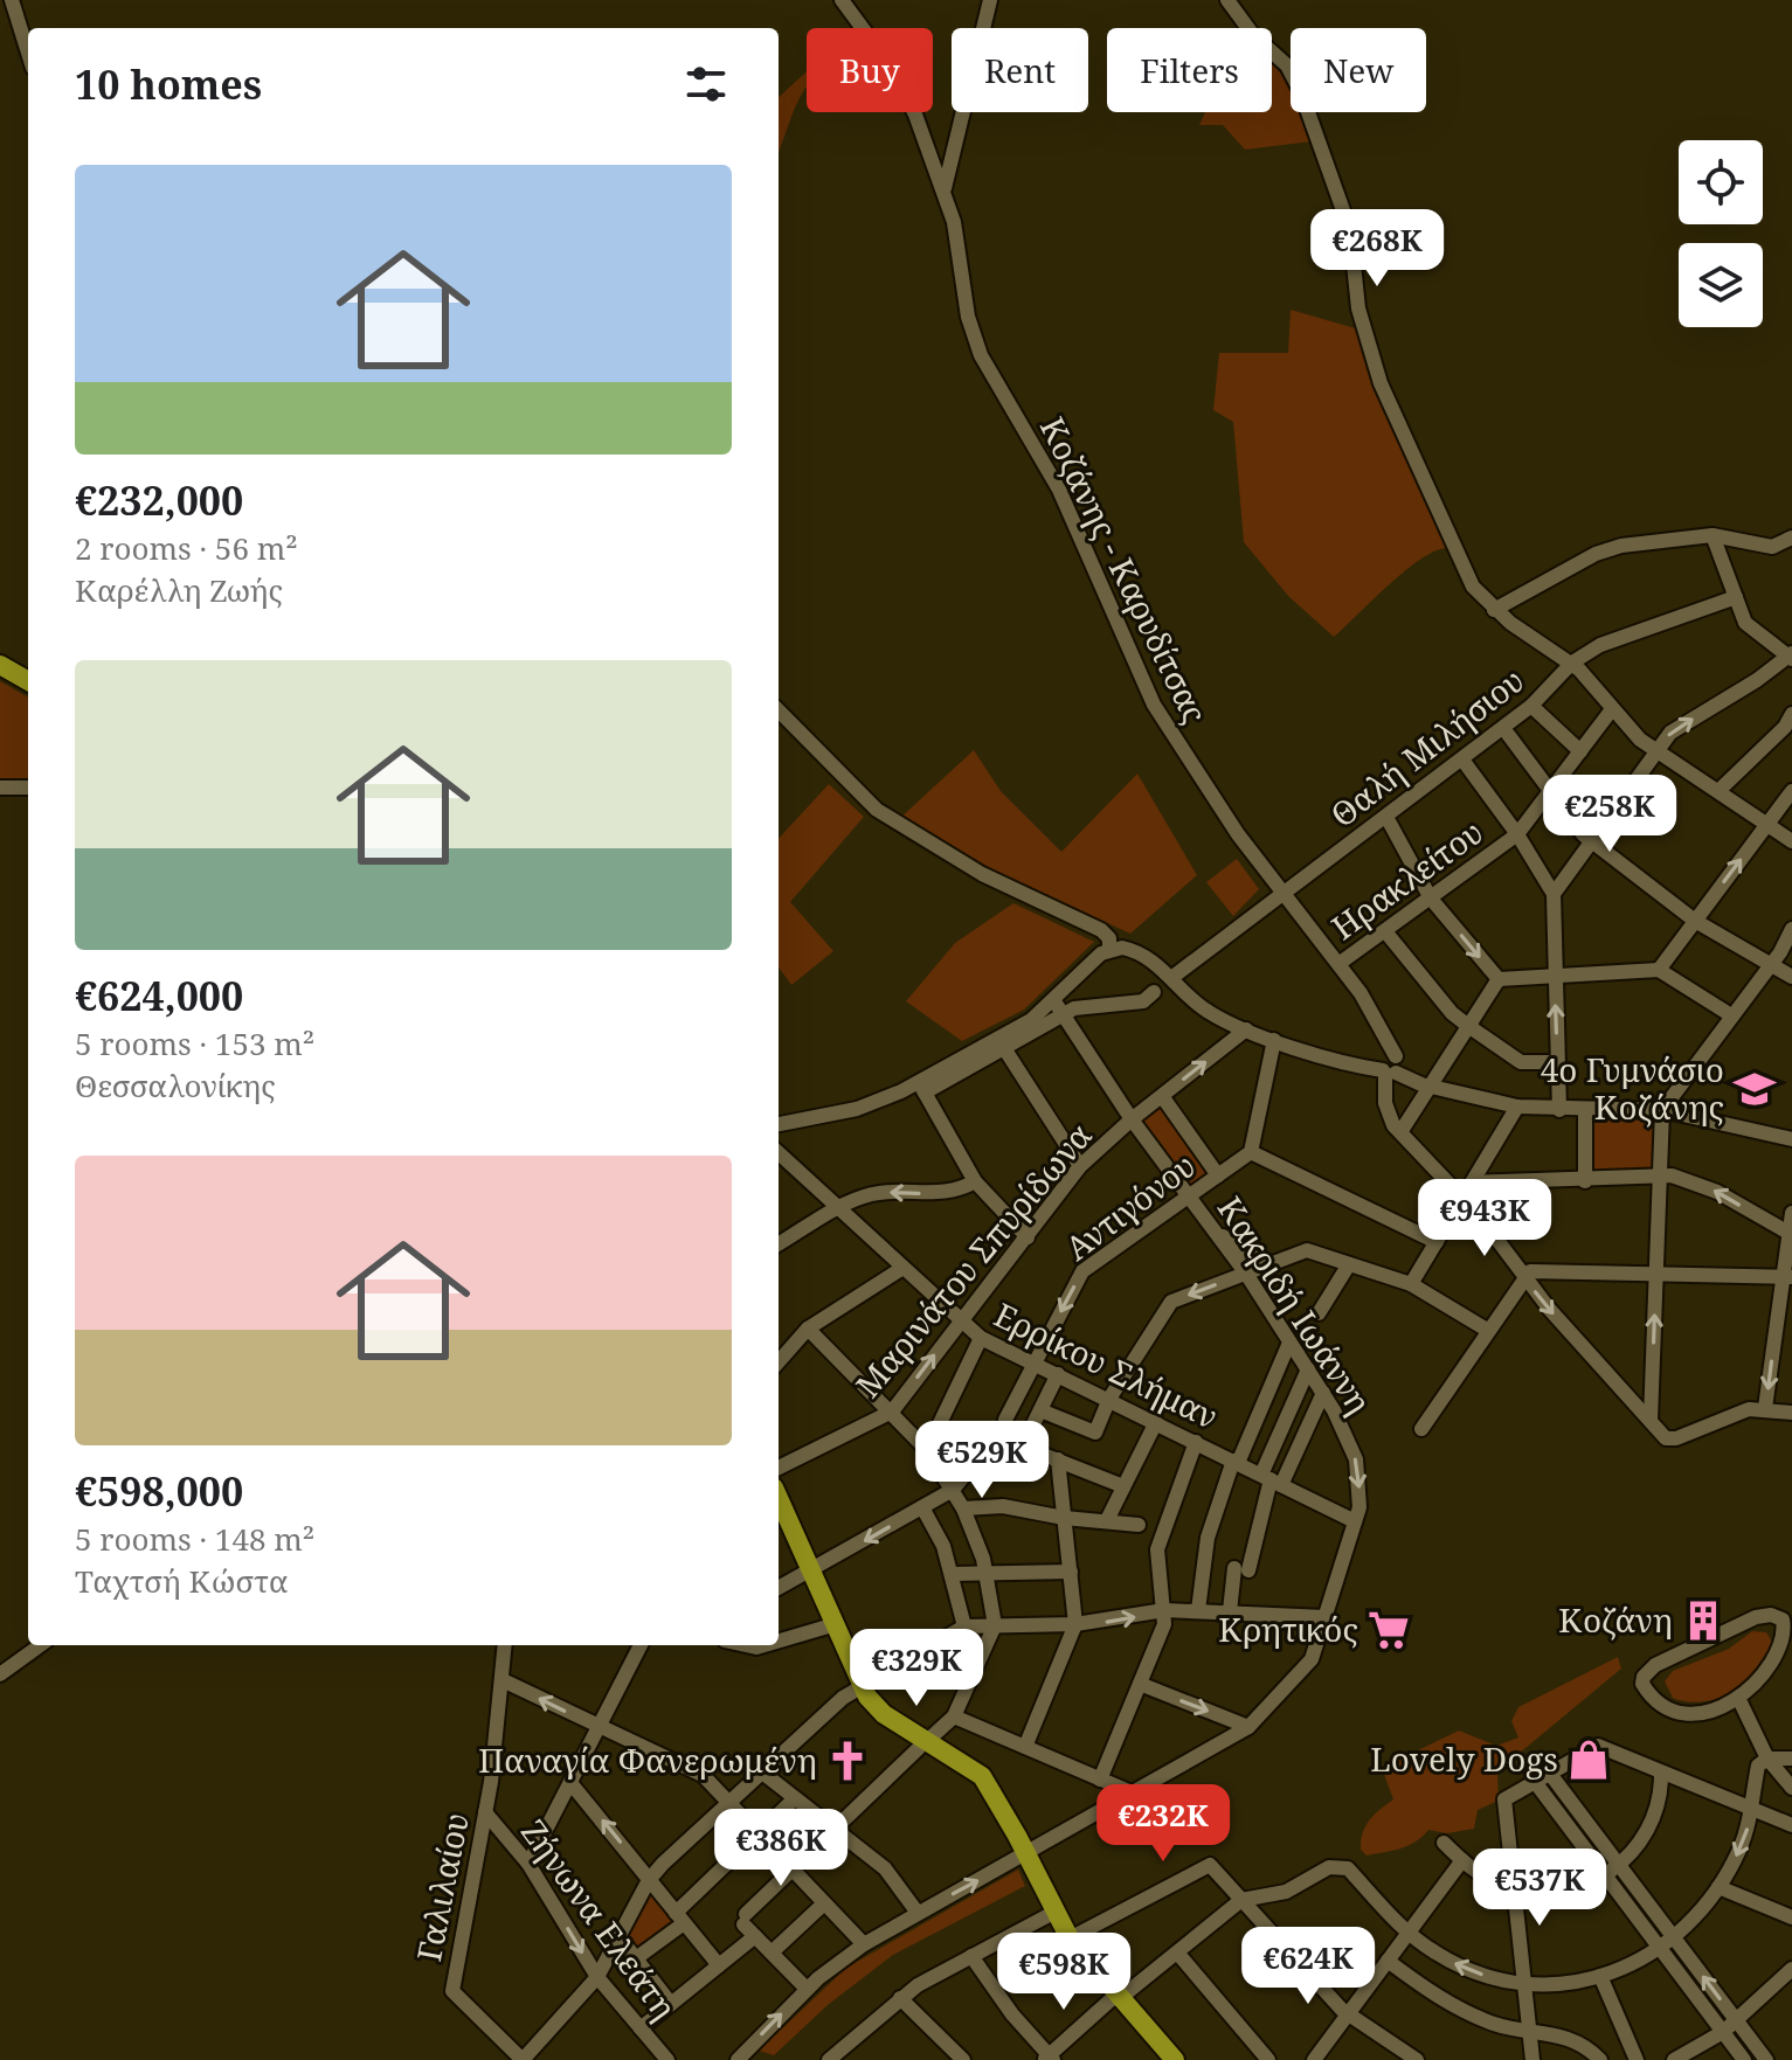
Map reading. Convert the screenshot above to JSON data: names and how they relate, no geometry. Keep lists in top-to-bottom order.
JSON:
{
  "streets": {
    "street": [
      "Κοζάνης - Καρυδίτσας",
      "Θαλή Μιλήσιου",
      "Ηρακλείτου",
      "Αντιγόνου",
      "Μαρινάτου Σπυρίδωνα",
      "Κακριδή Ιωάννη",
      "Ερρίκου Σλήμαν",
      "Γαλιλαίου",
      "Ζήνωνα Ελεάτη"
    ]
  },
  "crossings": [
    ["Κοζάνης - Καρυδίτσας", "Θαλή Μιλήσιου"],
    ["Κοζάνης - Καρυδίτσας", "Ηρακλείτου"],
    ["Αντιγόνου", "Κακριδή Ιωάννη"],
    ["Αντιγόνου", "Ερρίκου Σλήμαν"],
    ["Μαρινάτου Σπυρίδωνα", "Κακριδή Ιωάννη"],
    ["Μαρινάτου Σπυρίδωνα", "Ερρίκου Σλήμαν"],
    ["Κακριδή Ιωάννη", "Ερρίκου Σλήμαν"],
    ["Γαλιλαίου", "Ζήνωνα Ελεάτη"]
  ],
  "places": {
    "school or university": ["4ο Γυμνάσιο Κοζάνης"],
    "building": ["Κοζάνη"],
    "supermarket": ["Κρητικός"],
    "shop": ["Lovely Dogs"],
    "church": ["Παναγία Φανερωμένη"]
  },
  "page": {
    "chip": [
      "Buy",
      "Rent",
      "Filters",
      "New"
    ],
    "heading": "10 homes",
    "list": [
      {
        "name": "€232,000",
        "note": "2 rooms · 56 m² · Καρέλλη Ζωής"
      },
      {
        "name": "€624,000",
        "note": "5 rooms · 153 m² · Θεσσαλονίκης"
      },
      {
        "name": "€598,000",
        "note": "5 rooms · 148 m² · Ταχτσή Κώστα"
      }
    ],
    "price": [
      "€268K",
      "€258K",
      "€943K",
      "€529K",
      "€329K",
      "€232K",
      "€386K",
      "€537K",
      "€624K",
      "€598K"
    ]
  }
}
